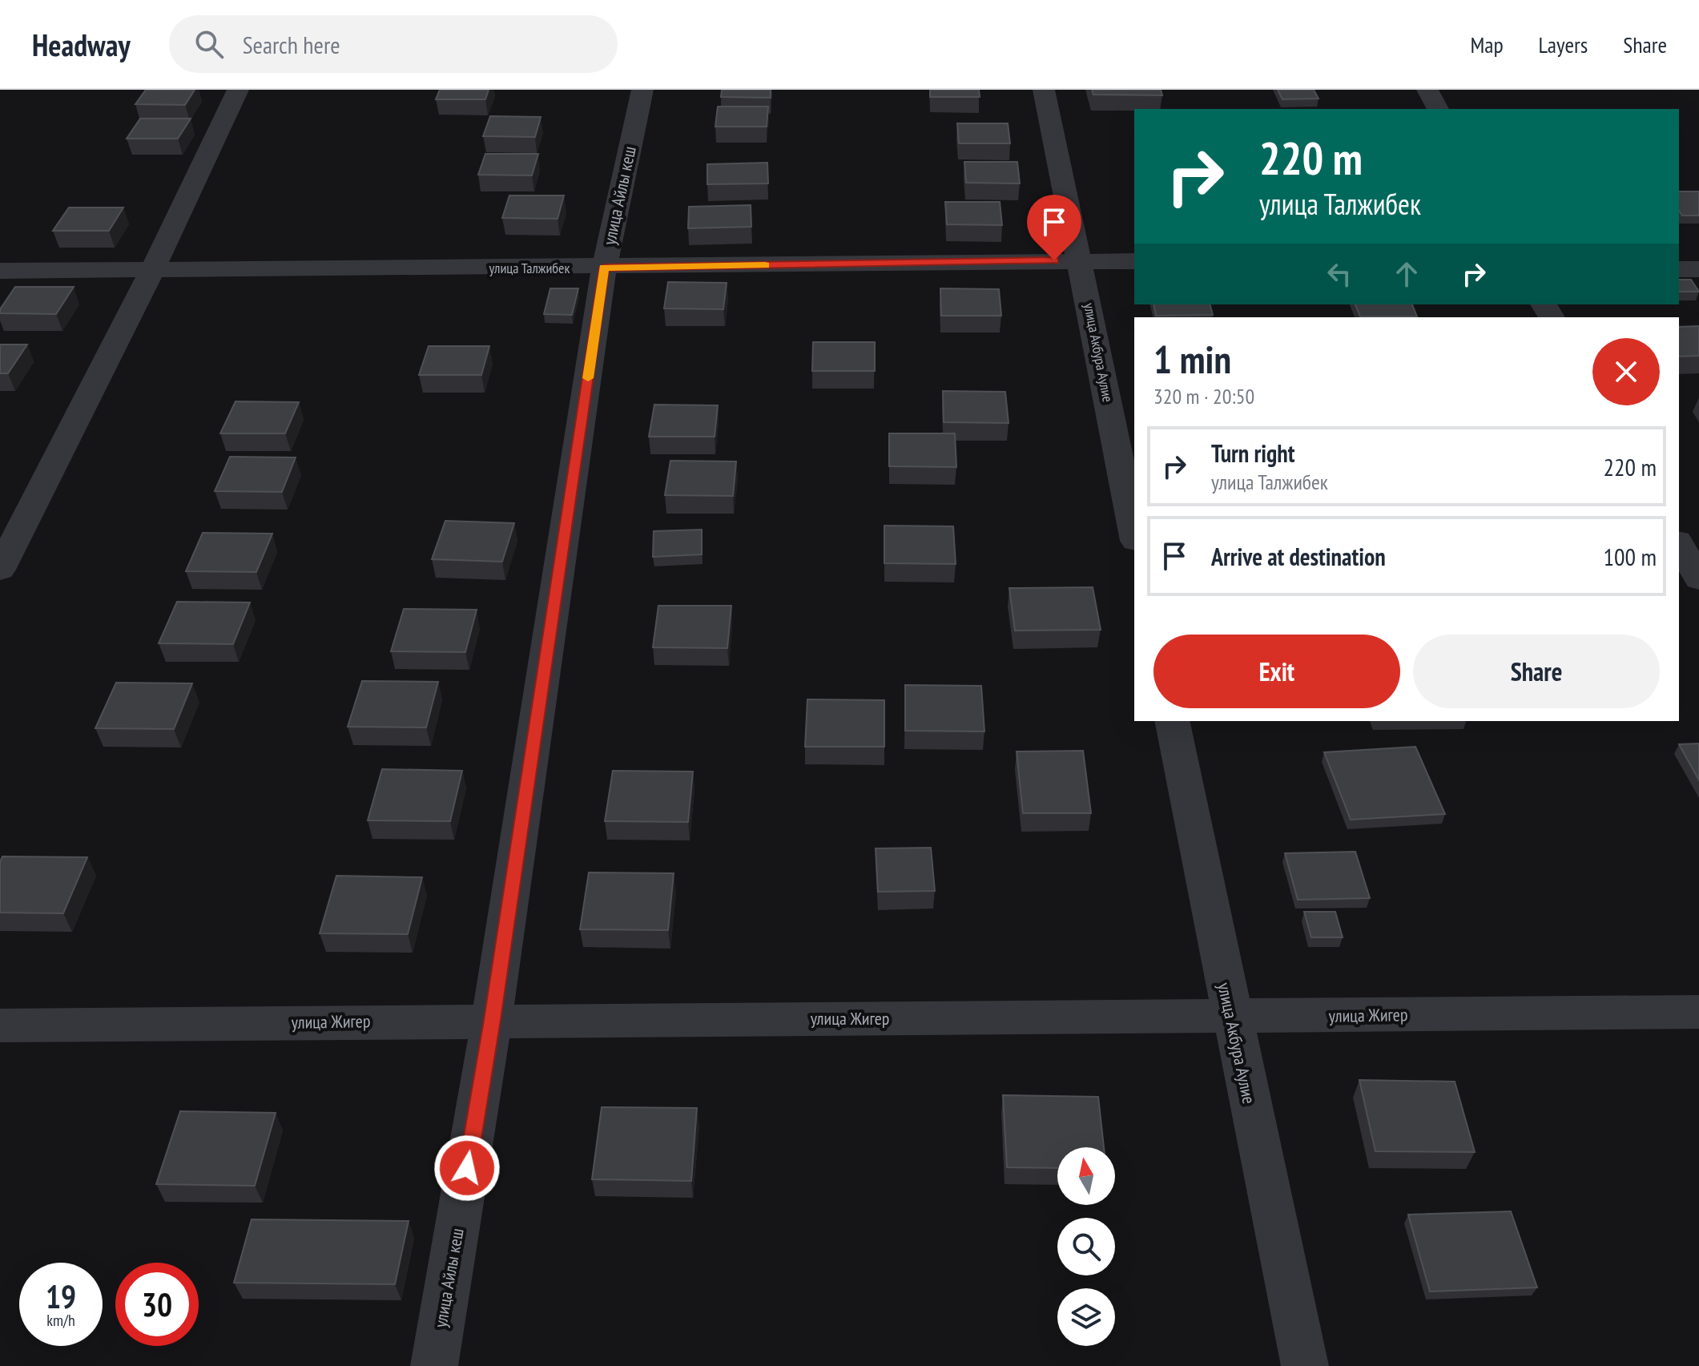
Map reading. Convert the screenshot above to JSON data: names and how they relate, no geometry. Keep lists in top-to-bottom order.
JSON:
{
  "streets": {
    "street": [
      "улица Айлы кеш",
      "улица Талжибек",
      "улица Акбура Аулие",
      "улица Жигер"
    ]
  },
  "crossings": [
    ["улица Айлы кеш", "улица Талжибек"],
    ["улица Айлы кеш", "улица Жигер"],
    ["улица Талжибек", "улица Акбура Аулие"],
    ["улица Акбура Аулие", "улица Жигер"]
  ],
  "north": "top",
  "page": {
    "header": "Headway",
    "search": "Search here",
    "nav": ["Map", "Layers", "Share"],
    "turn": ["220 m", "улица Талжибек"],
    "heading": ["1 min", "320 m · 20:50"],
    "list": [
      {
        "name": "Turn right",
        "note": "улица Талжибек",
        "value": "220 m"
      },
      {
        "name": "Arrive at destination",
        "value": "100 m"
      }
    ],
    "buttons": ["Exit", "Share"],
    "speed": "19 km/h",
    "limit": "30"
  }
}
